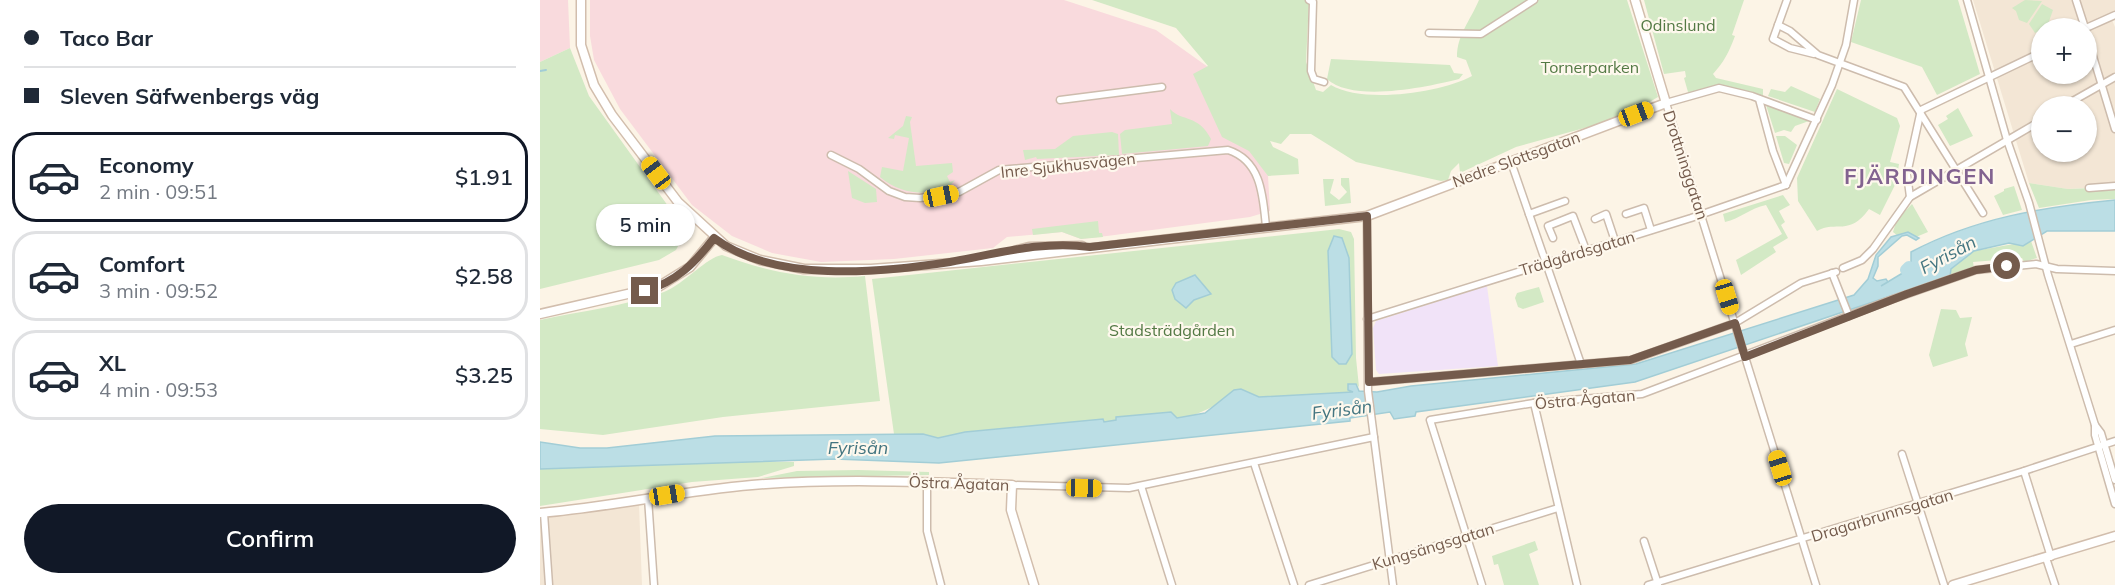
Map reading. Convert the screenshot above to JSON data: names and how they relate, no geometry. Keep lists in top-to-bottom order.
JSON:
{
  "streets": {
    "street": [
      "Nedre Slottsgatan",
      "Inre Sjukhusvägen",
      "Drottninggatan",
      "Trädgårdsgatan",
      "Östra Ågatan",
      "Dragarbrunnsgatan",
      "Kungsängsgatan"
    ]
  },
  "crossings": [
    ["Nedre Slottsgatan", "Inre Sjukhusvägen"],
    ["Nedre Slottsgatan", "Drottninggatan"],
    ["Drottninggatan", "Trädgårdsgatan"],
    ["Drottninggatan", "Östra Ågatan"],
    ["Östra Ågatan", "Kungsängsgatan"]
  ],
  "districts": ["FJÄRDINGEN"],
  "water": ["Fyrisån"],
  "parks": ["Odinslund", "Tornerparken", "Stadsträdgården"],
  "page": {
    "banner": ["Taco Bar", "Sleven Säfwenbergs väg"],
    "map_buttons": ["+", "−"],
    "list": [
      {
        "name": "Economy",
        "note": "2 min · 09:51",
        "value": "$1.91"
      },
      {
        "name": "Comfort",
        "note": "3 min · 09:52",
        "value": "$2.58"
      },
      {
        "name": "XL",
        "note": "4 min · 09:53",
        "value": "$3.25"
      }
    ],
    "bubble": "5 min",
    "buttons": "Confirm"
  }
}
